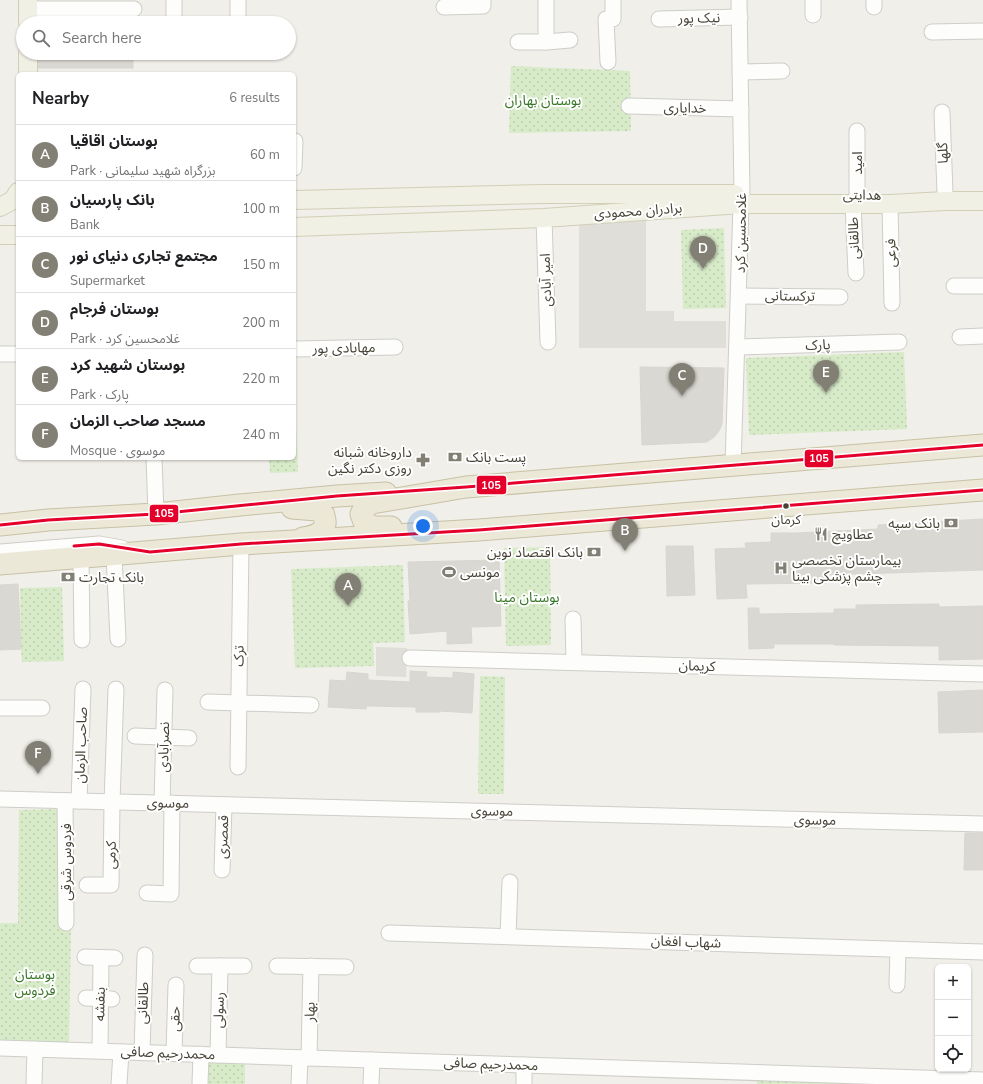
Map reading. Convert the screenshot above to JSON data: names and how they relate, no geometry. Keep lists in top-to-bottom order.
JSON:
{
  "streets": {
    "main road": ["هدایتی", "برادران محمودی"],
    "street": [
      "نیک پور",
      "خدایاری",
      "گلها",
      "امید",
      "غلامحسین کرد",
      "طالقانی",
      "فرعی",
      "امیر آبادی",
      "ترکستانی",
      "پارک",
      "مهابادی پور",
      "ترک",
      "کریمان",
      "صاحب الزمان",
      "نصرآبادی",
      "موسوی",
      "قمصری",
      "کرمی",
      "فردوس شرقی",
      "شهاب افغان",
      "بنفشه",
      "رسولی",
      "بهار",
      "حقی",
      "محمدرحیم صافی"
    ]
  },
  "crossings": [
    ["نیک پور", "غلامحسین کرد"],
    ["خدایاری", "غلامحسین کرد"],
    ["گلها", "هدایتی"],
    ["امید", "هدایتی"],
    ["امید", "طالقانی"],
    ["هدایتی", "برادران محمودی"],
    ["هدایتی", "غلامحسین کرد"],
    ["هدایتی", "طالقانی"],
    ["برادران محمودی", "غلامحسین کرد"],
    ["برادران محمودی", "امیر آبادی"],
    ["غلامحسین کرد", "ترکستانی"],
    ["غلامحسین کرد", "پارک"],
    ["طالقانی", "محمدرحیم صافی"],
    ["صاحب الزمان", "موسوی"],
    ["صاحب الزمان", "فردوس شرقی"],
    ["نصرآبادی", "موسوی"],
    ["موسوی", "قمصری"],
    ["موسوی", "کرمی"],
    ["موسوی", "فردوس شرقی"],
    ["بنفشه", "محمدرحیم صافی"],
    ["رسولی", "محمدرحیم صافی"],
    ["بهار", "محمدرحیم صافی"],
    ["حقی", "محمدرحیم صافی"]
  ],
  "parks": ["بوستان بهاران", "بوستان مینا", "بوستان فردوس"],
  "places": {
    "bank": [
      "پست بانک",
      "بانک سپه",
      "بانک اقتصاد نوین",
      "بانک تجارت"
    ],
    "pharmacy": ["داروخانه شبانه روزی دکتر نگین"],
    "other": ["کرمان"],
    "restaurant": ["عطاویچ"],
    "hospital": ["بیمارستان تخصصی چشم پزشکی بینا"],
    "sports": ["مونسی"]
  },
  "lines": ["transit line 105"],
  "page": {
    "search": "Search here",
    "heading": ["Nearby", "6 results"],
    "list": [
      {
        "mark": "A",
        "name": "بوستان اقاقیا",
        "note": "Park · بزرگراه شهید سلیمانی",
        "value": "60 m"
      },
      {
        "mark": "B",
        "name": "بانک پارسیان",
        "note": "Bank",
        "value": "100 m"
      },
      {
        "mark": "C",
        "name": "مجتمع تجاری دنیای نور",
        "note": "Supermarket",
        "value": "150 m"
      },
      {
        "mark": "D",
        "name": "بوستان فرجام",
        "note": "Park · غلامحسین کرد",
        "value": "200 m"
      },
      {
        "mark": "E",
        "name": "بوستان شهید کرد",
        "note": "Park · پارک",
        "value": "220 m"
      },
      {
        "mark": "F",
        "name": "مسجد صاحب الزمان",
        "note": "Mosque · موسوی",
        "value": "240 m"
      }
    ],
    "pins": [
      "D",
      "E",
      "C",
      "B",
      "A",
      "F"
    ],
    "map_buttons": ["+", "−"]
  }
}
